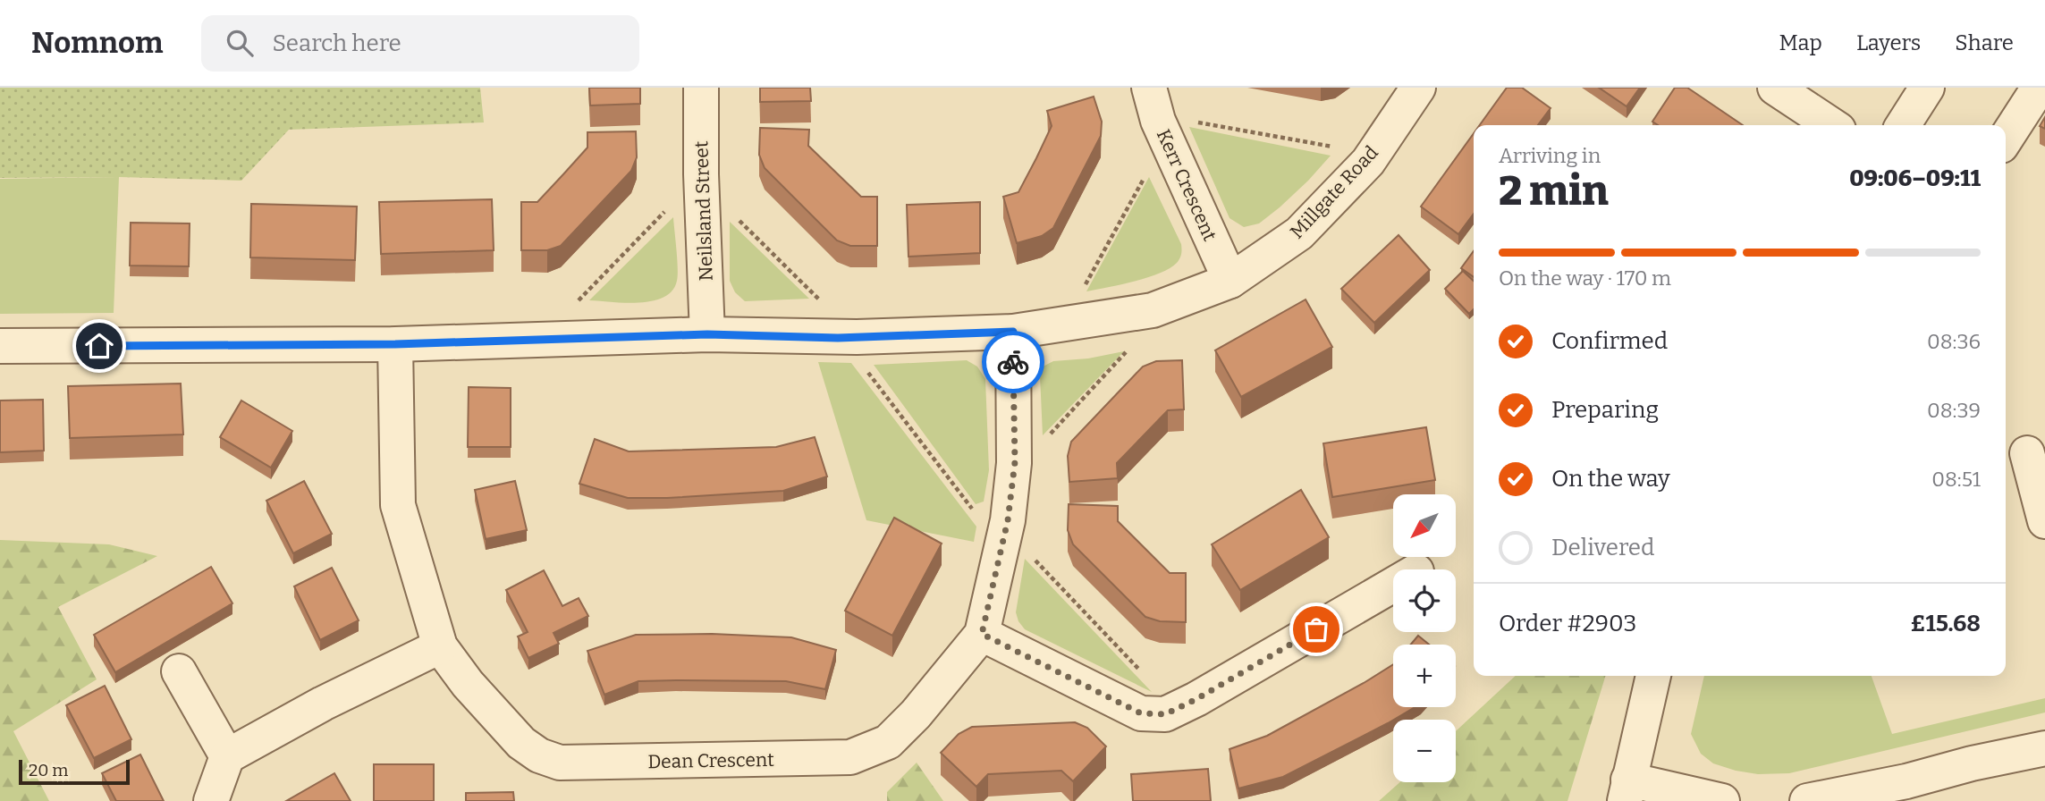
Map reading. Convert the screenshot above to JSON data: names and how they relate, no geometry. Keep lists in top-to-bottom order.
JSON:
{
  "streets": {
    "street": [
      "Kerr Crescent",
      "Millgate Road",
      "Neilsland Street",
      "Dean Crescent"
    ]
  },
  "crossings": [
    ["Kerr Crescent", "Millgate Road"],
    ["Millgate Road", "Neilsland Street"],
    ["Millgate Road", "Dean Crescent"]
  ],
  "scale_bar": "20 m",
  "north": "bottom left",
  "page": {
    "header": "Nomnom",
    "search": "Search here",
    "nav": ["Map", "Layers", "Share"],
    "heading": ["2 min", "Arriving in", "09:06–09:11"],
    "panel": ["Order #2903", "£15.68"],
    "bar": "On the way · 170 m",
    "list": [
      ["Confirmed", "08:36"],
      ["Preparing", "08:39"],
      ["On the way", "08:51"],
      "Delivered"
    ],
    "map_buttons": ["+", "−"],
    "scale": "20 m"
  }
}
